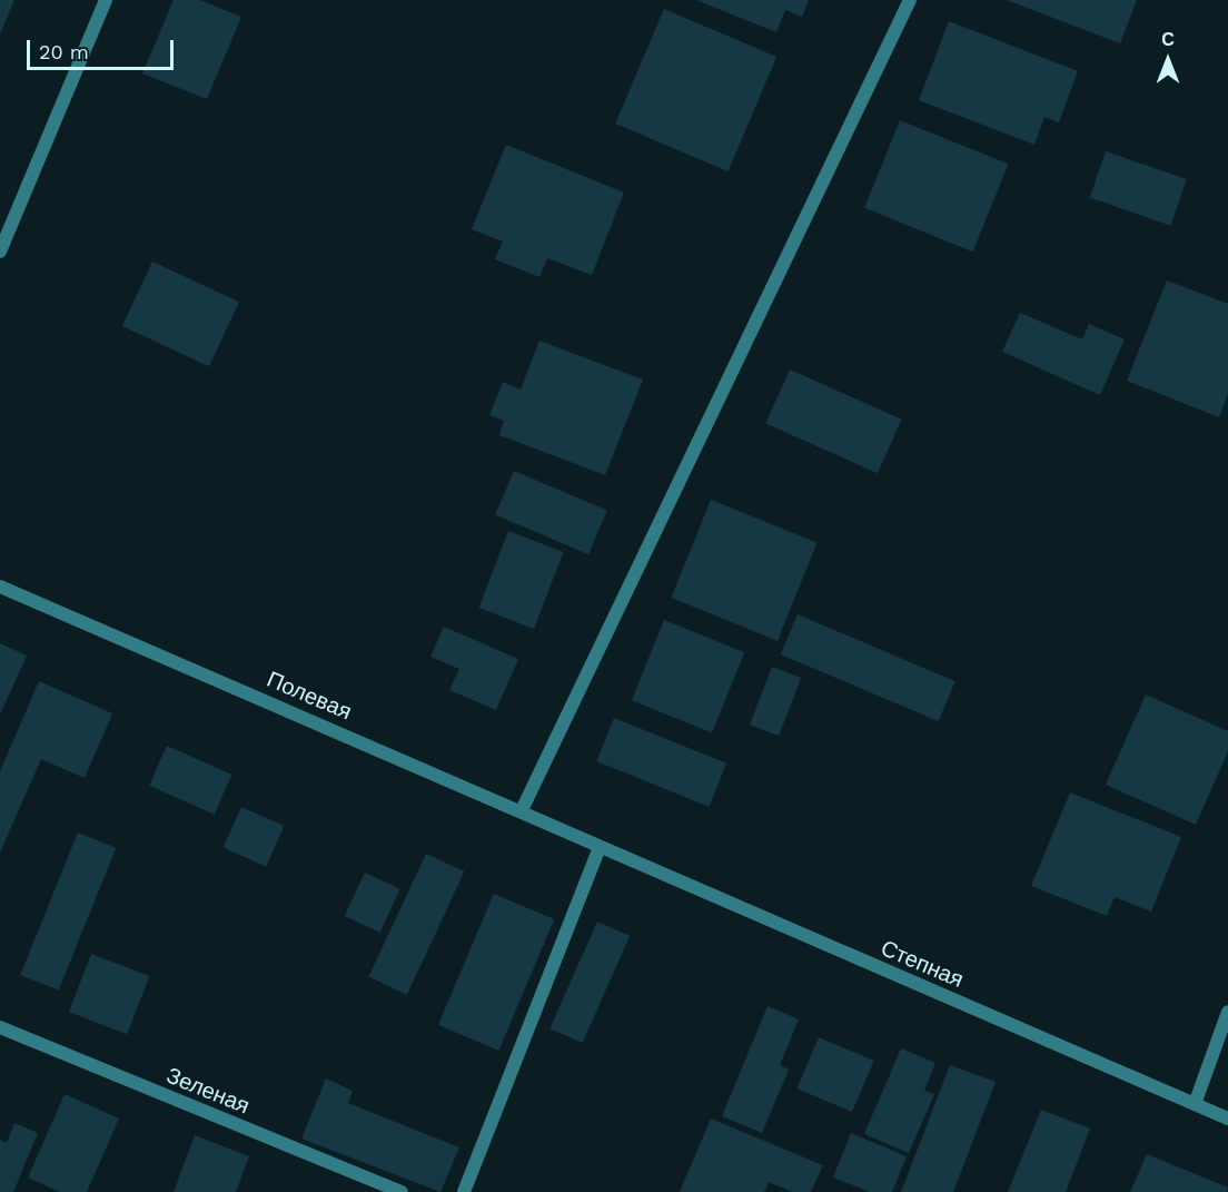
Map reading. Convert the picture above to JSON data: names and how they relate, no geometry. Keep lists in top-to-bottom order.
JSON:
{
  "streets": {
    "street": ["Полевая", "Степная", "Зеленая"]
  },
  "crossings": [
    ["Полевая", "Степная"]
  ],
  "scale_bar": "20 m",
  "north": "top"
}
